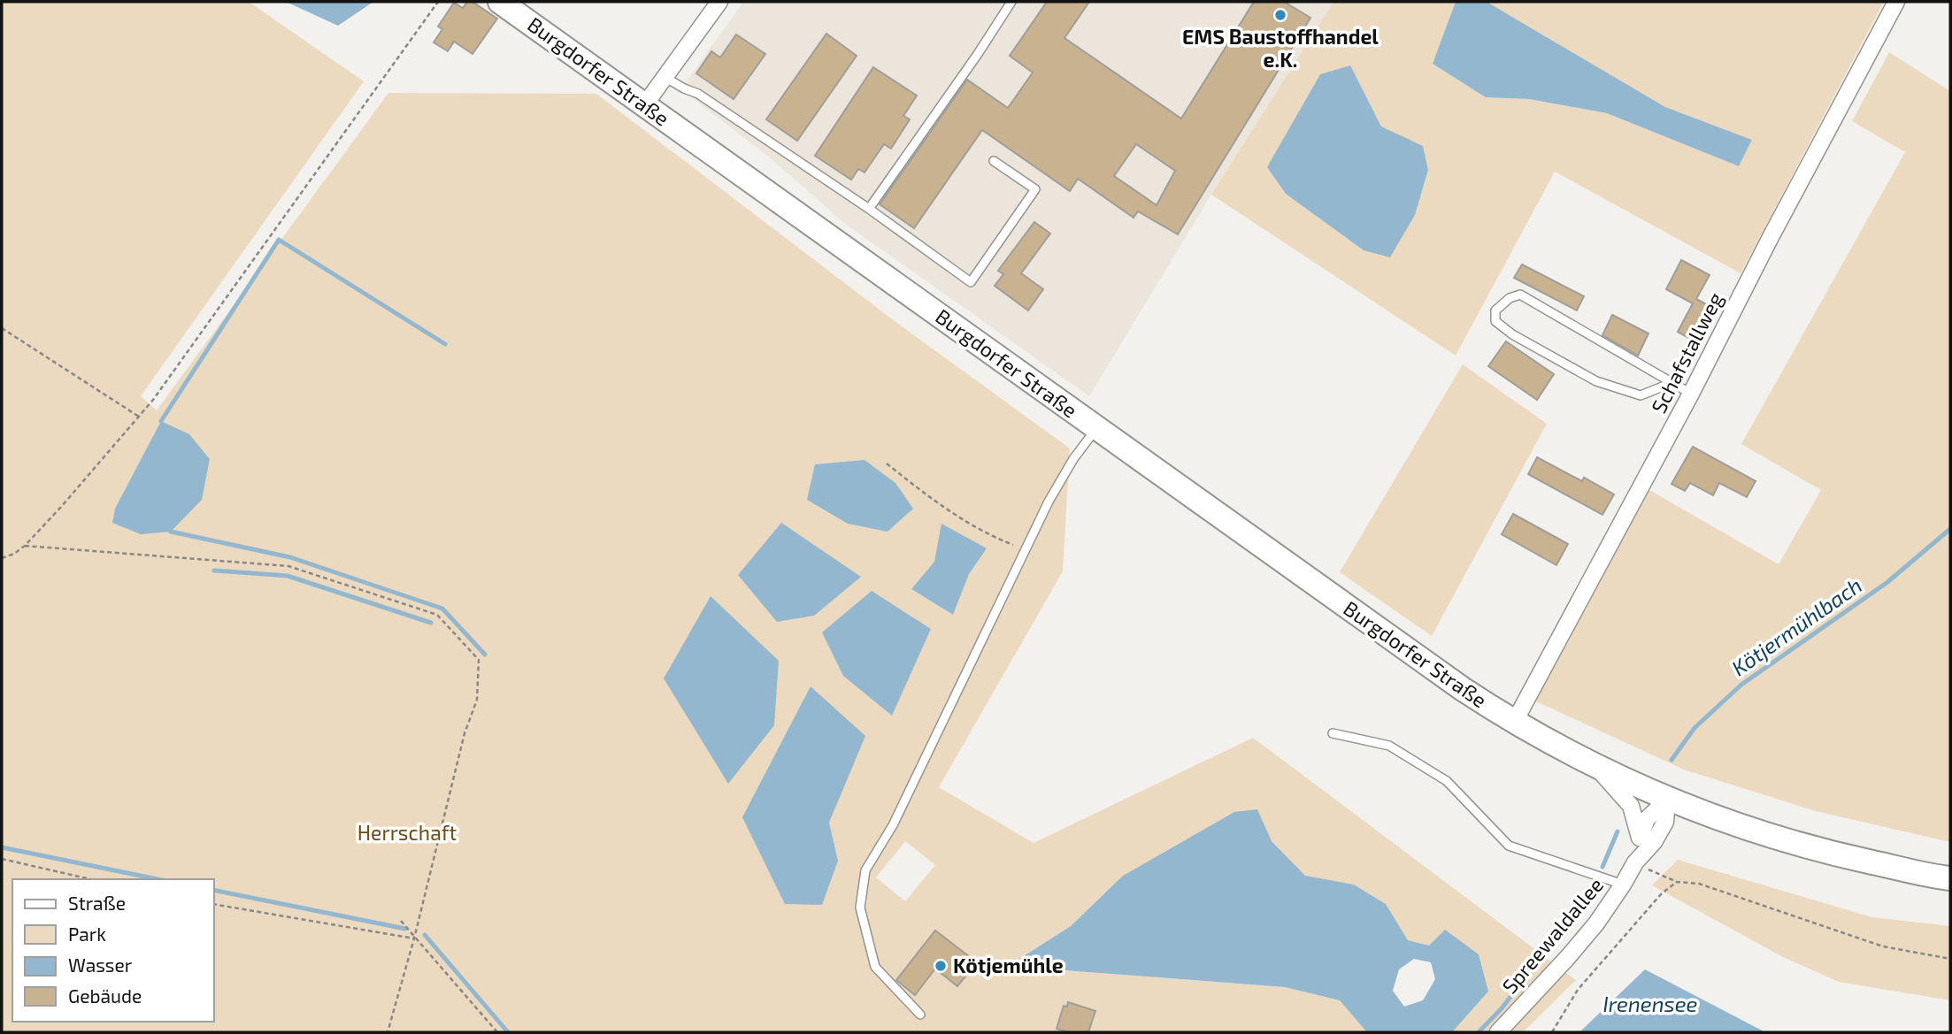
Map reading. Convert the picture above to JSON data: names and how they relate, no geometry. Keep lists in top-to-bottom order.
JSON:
{
  "streets": {
    "main road": ["Burgdorfer Straße"],
    "street": ["Schafstallweg", "Spreewaldallee"]
  },
  "crossings": [
    ["Burgdorfer Straße", "Schafstallweg"],
    ["Burgdorfer Straße", "Spreewaldallee"]
  ],
  "water": ["Kötjermühlbach", "Irenensee"],
  "parks": ["Herrschaft"],
  "places": ["EMS Baustoffhandel e.K.", "Kötjemühle"],
  "legend": [
    "Straße",
    "Park",
    "Wasser",
    "Gebäude"
  ]
}
